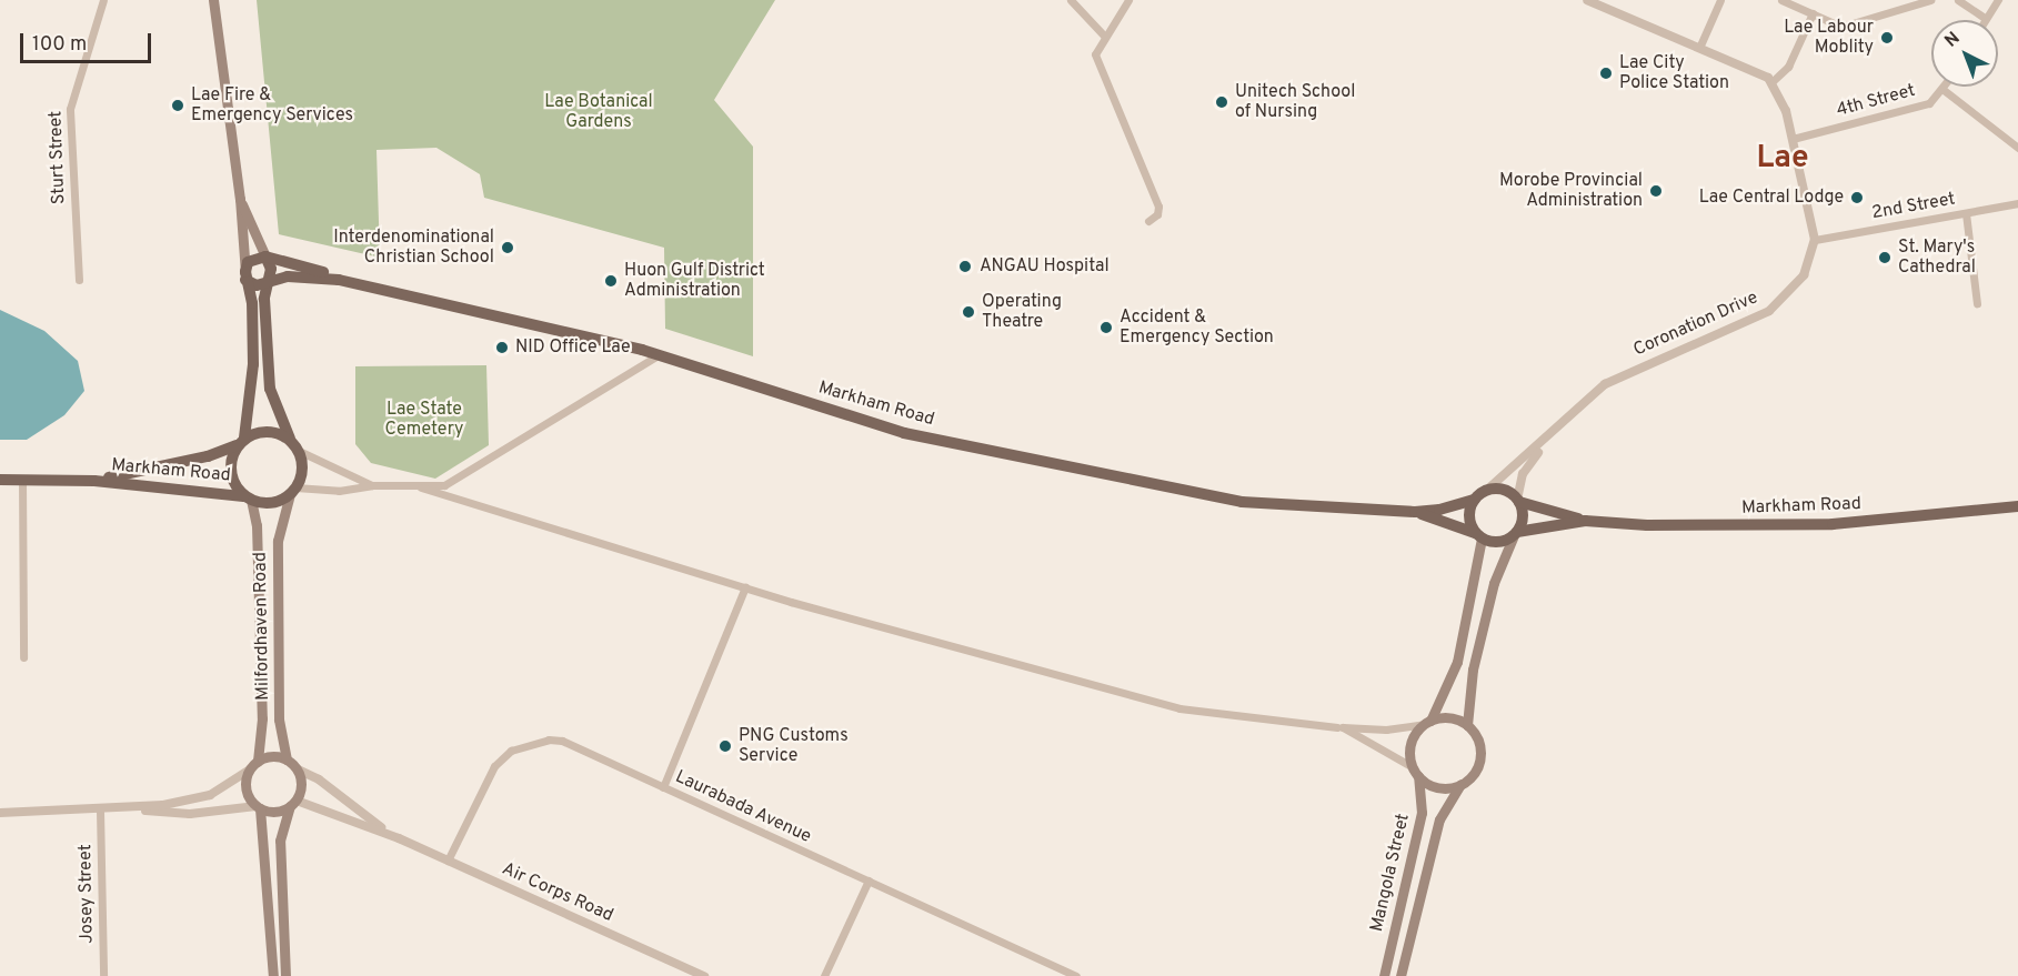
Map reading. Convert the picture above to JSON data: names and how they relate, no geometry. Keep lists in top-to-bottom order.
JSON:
{
  "streets": {
    "main road": ["Markham Road", "Milfordhaven Road", "Mangola Street"],
    "street": [
      "4th Street",
      "Sturt Street",
      "2nd Street",
      "Coronation Drive",
      "Laurabada Avenue",
      "Air Corps Road",
      "Josey Street"
    ]
  },
  "crossings": [
    ["2nd Street", "Coronation Drive"],
    ["Coronation Drive", "Markham Road"],
    ["Markham Road", "Milfordhaven Road"],
    ["Milfordhaven Road", "Air Corps Road"],
    ["Laurabada Avenue", "Air Corps Road"]
  ],
  "districts": ["Lae"],
  "parks": ["Lae Botanical Gardens", "Lae State Cemetery"],
  "places": [
    "Lae Labour Moblity",
    "Lae City Police Station",
    "Unitech School of Nursing",
    "Lae Fire & Emergency Services",
    "Morobe Provincial Administration",
    "Lae Central Lodge",
    "Interdenominational Christian School",
    "St. Mary's Cathedral",
    "ANGAU Hospital",
    "Huon Gulf District Administration",
    "Operating Theatre",
    "Accident & Emergency Section",
    "NID Office Lae",
    "PNG Customs Service"
  ],
  "scale_bar": "100 m",
  "north": "top left"
}
